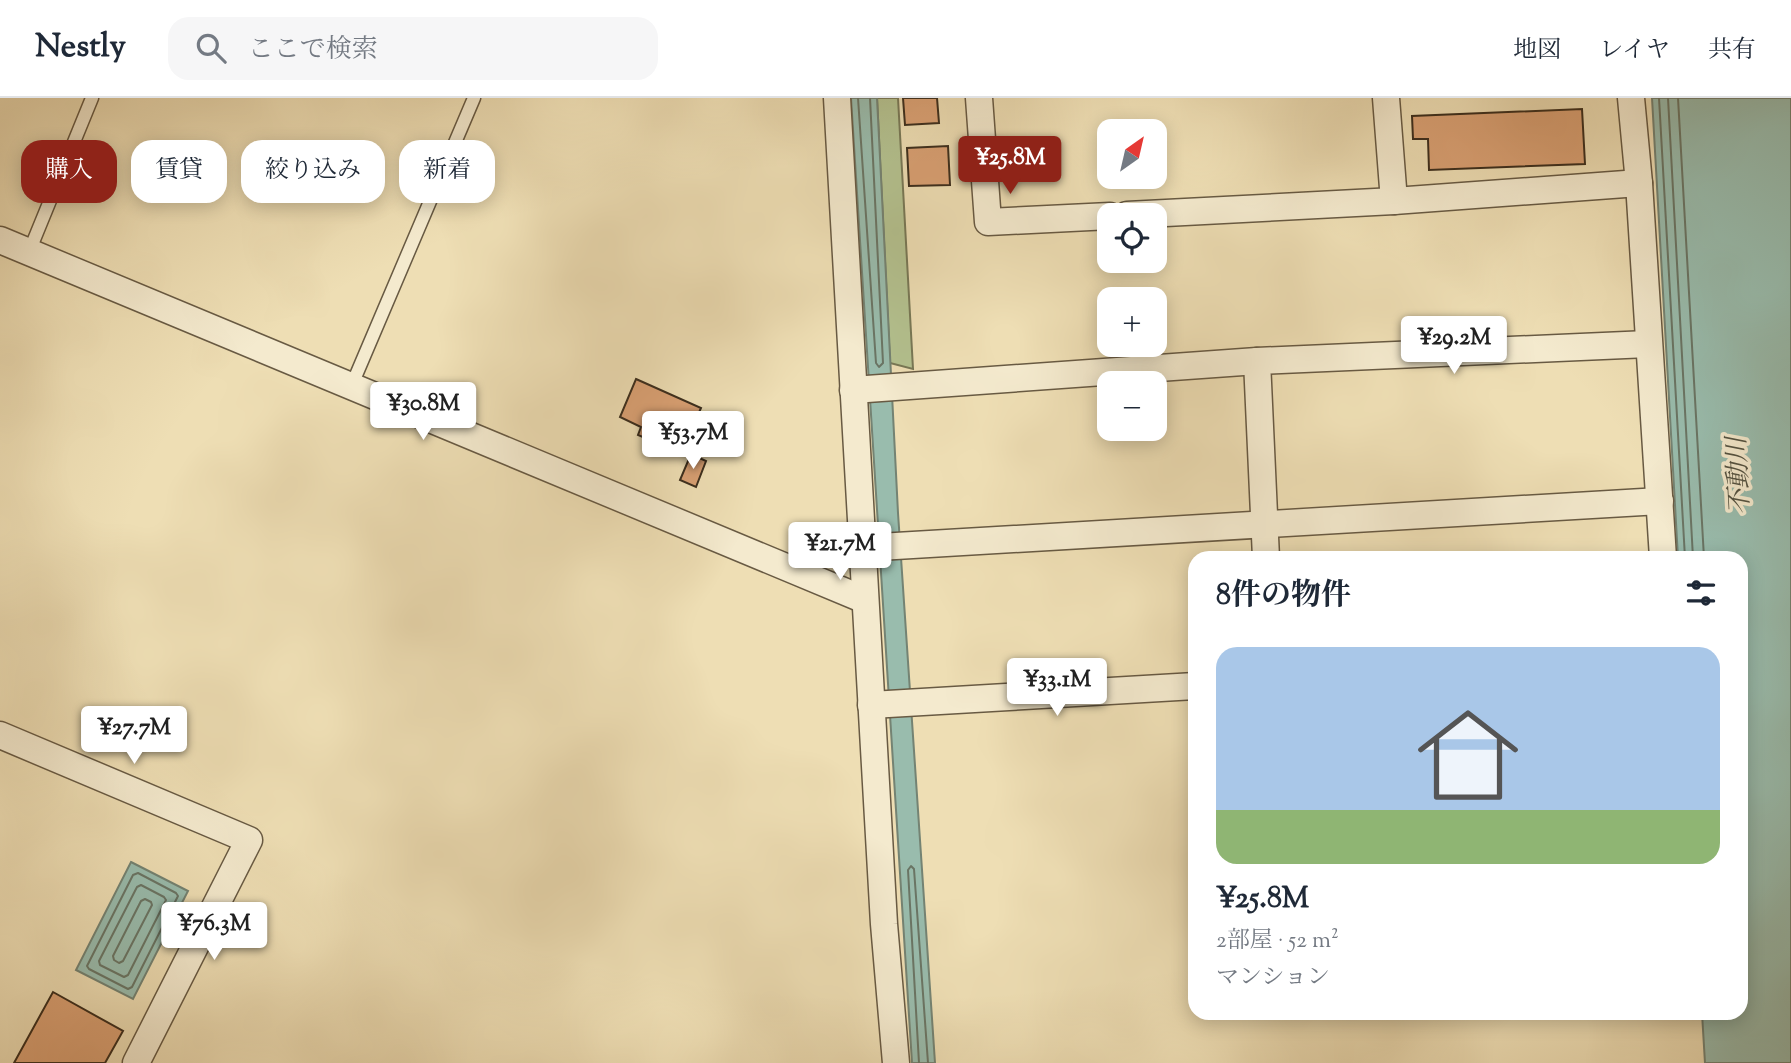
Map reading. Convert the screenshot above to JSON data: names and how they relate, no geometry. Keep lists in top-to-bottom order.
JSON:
{
  "water": ["不動川"],
  "north": "top right",
  "page": {
    "header": "Nestly",
    "search": "ここで検索",
    "nav": ["地図", "レイヤ", "共有"],
    "map_buttons": ["+", "−"],
    "price": [
      "¥25.8M",
      "¥29.2M",
      "¥30.8M",
      "¥53.7M",
      "¥21.7M",
      "¥33.1M",
      "¥27.7M",
      "¥76.3M"
    ],
    "chip": [
      "購入",
      "賃貸",
      "絞り込み",
      "新着"
    ],
    "heading": "8件の物件",
    "list": [
      {
        "name": "¥25.8M",
        "note": "2部屋 · 52 m² · マンション"
      }
    ]
  }
}
